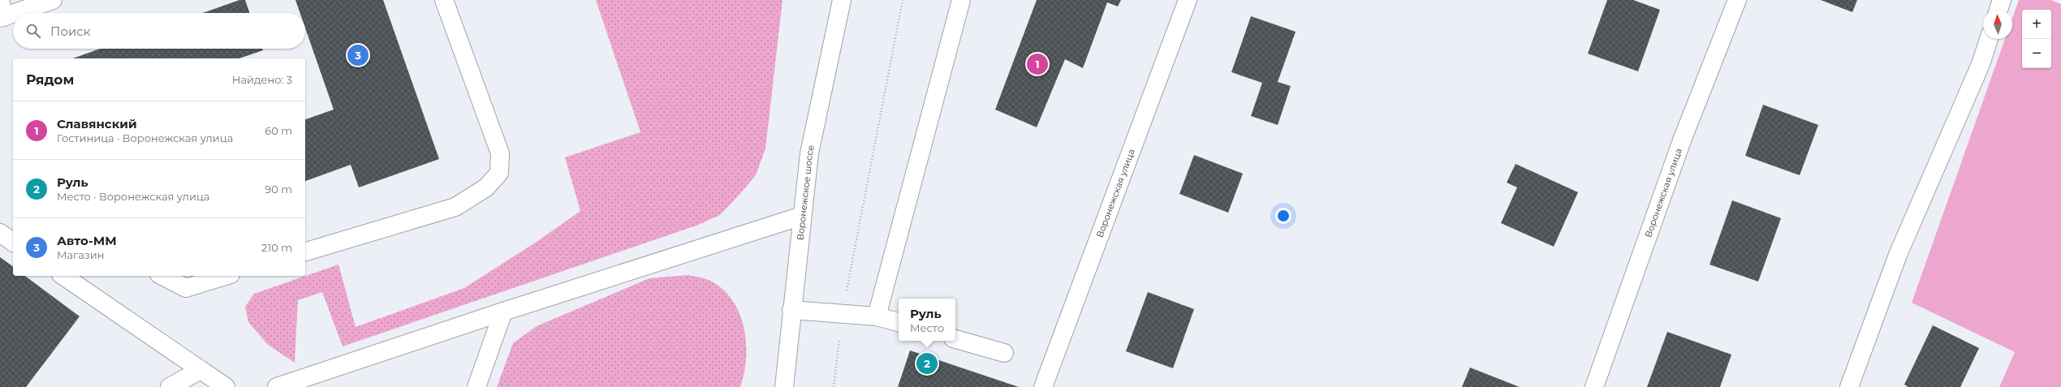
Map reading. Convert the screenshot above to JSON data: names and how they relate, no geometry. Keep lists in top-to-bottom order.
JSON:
{
  "streets": {
    "street": ["Воронежское шоссе", "Воронежская улица"]
  },
  "north": "top",
  "page": {
    "map_buttons": ["+", "−"],
    "search": "Поиск",
    "pins": ["3", "1", "2"],
    "heading": ["Рядом", "Найдено: 3"],
    "list": [
      {
        "mark": "1",
        "name": "Славянский",
        "note": "Гостиница · Воронежская улица",
        "value": "60 m"
      },
      {
        "mark": "2",
        "name": "Руль",
        "note": "Место · Воронежская улица",
        "value": "90 m"
      },
      {
        "mark": "3",
        "name": "Авто-ММ",
        "note": "Магазин",
        "value": "210 m"
      }
    ],
    "popup": ["Руль", "Место"]
  }
}
